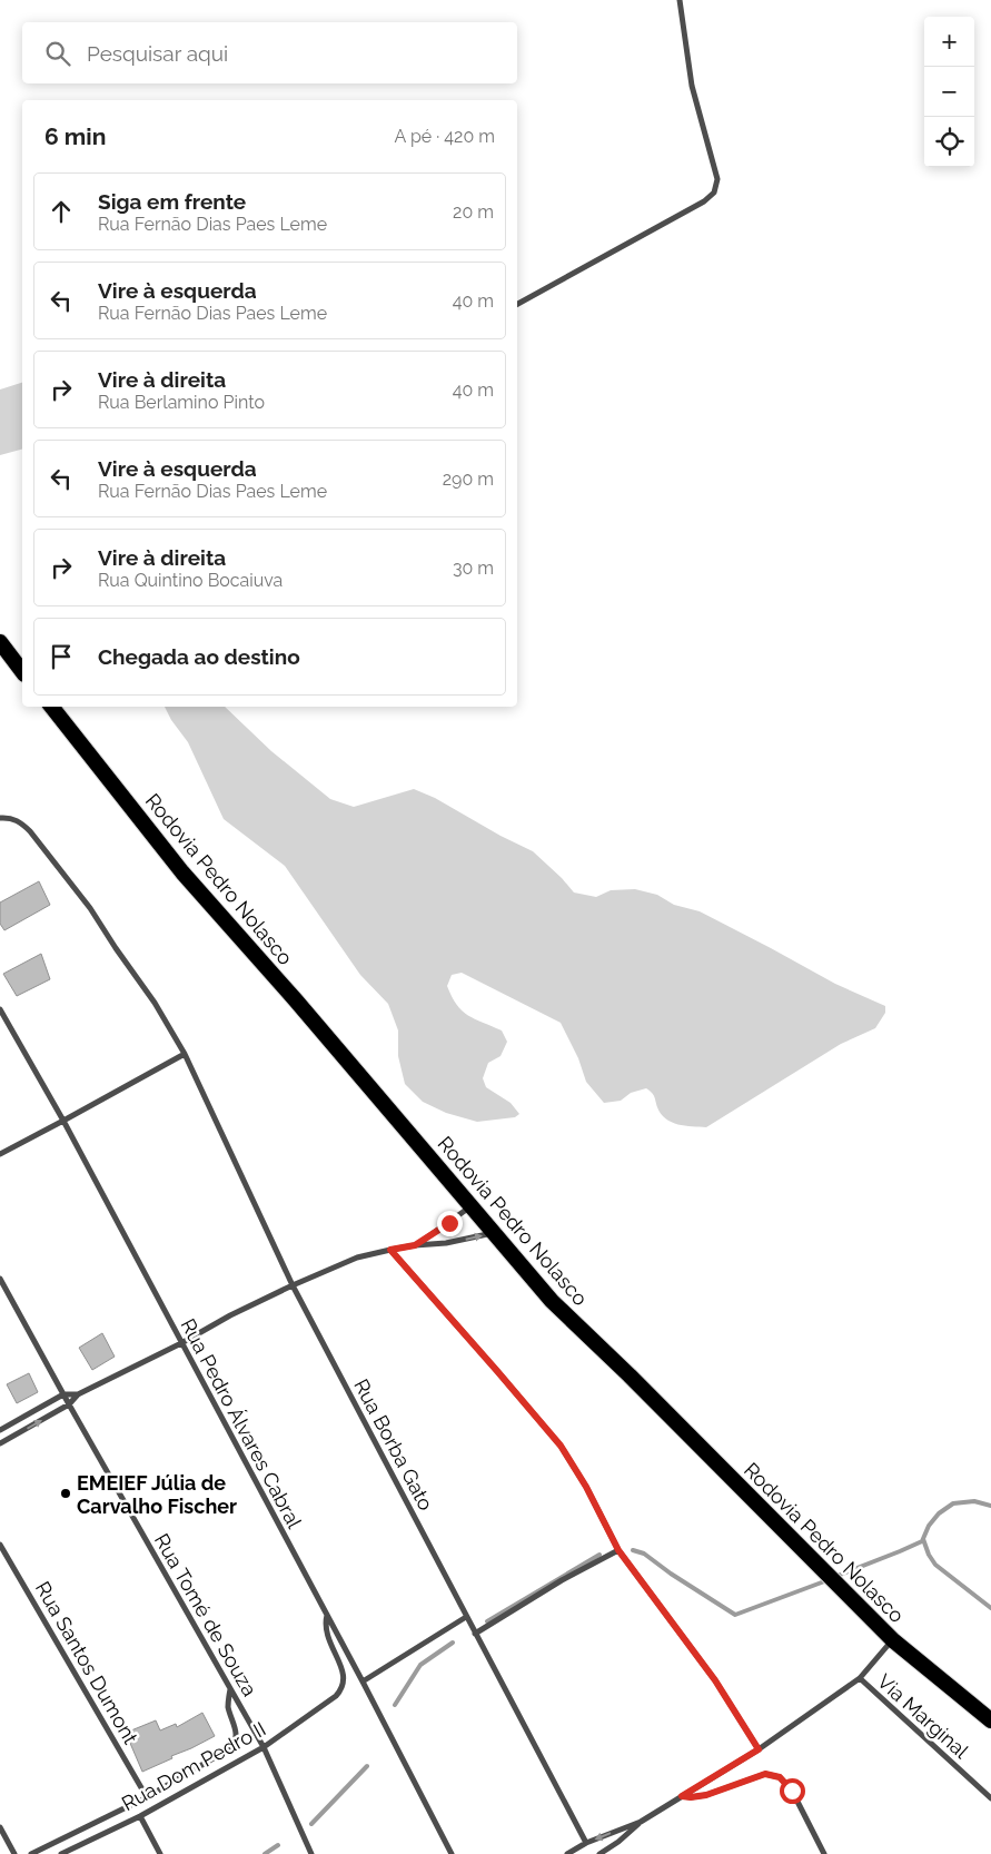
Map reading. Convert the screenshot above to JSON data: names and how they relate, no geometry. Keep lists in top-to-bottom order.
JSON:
{
  "streets": {
    "highway": ["Rodovia Pedro Nolasco"],
    "street": [
      "Rua Pedro Álvares Cabral",
      "Rua Borba Gato",
      "Rua Tomé de Souza",
      "Rua Santos Dumont",
      "Via Marginal",
      "Rua Dom Pedro II"
    ]
  },
  "crossings": [
    ["Rua Pedro Álvares Cabral", "Rua Dom Pedro II"],
    ["Rua Tomé de Souza", "Rua Dom Pedro II"]
  ],
  "places": ["EMEIEF Júlia de Carvalho Fischer"],
  "page": {
    "map_buttons": ["+", "−"],
    "search": "Pesquisar aqui",
    "heading": ["6 min", "A pé · 420 m"],
    "list": [
      ["Siga em frente", "Rua Fernão Dias Paes Leme", "20 m"],
      ["Vire à esquerda", "Rua Fernão Dias Paes Leme", "40 m"],
      ["Vire à direita", "Rua Berlamino Pinto", "40 m"],
      ["Vire à esquerda", "Rua Fernão Dias Paes Leme", "290 m"],
      ["Vire à direita", "Rua Quintino Bocaiuva", "30 m"],
      "Chegada ao destino"
    ]
  }
}
